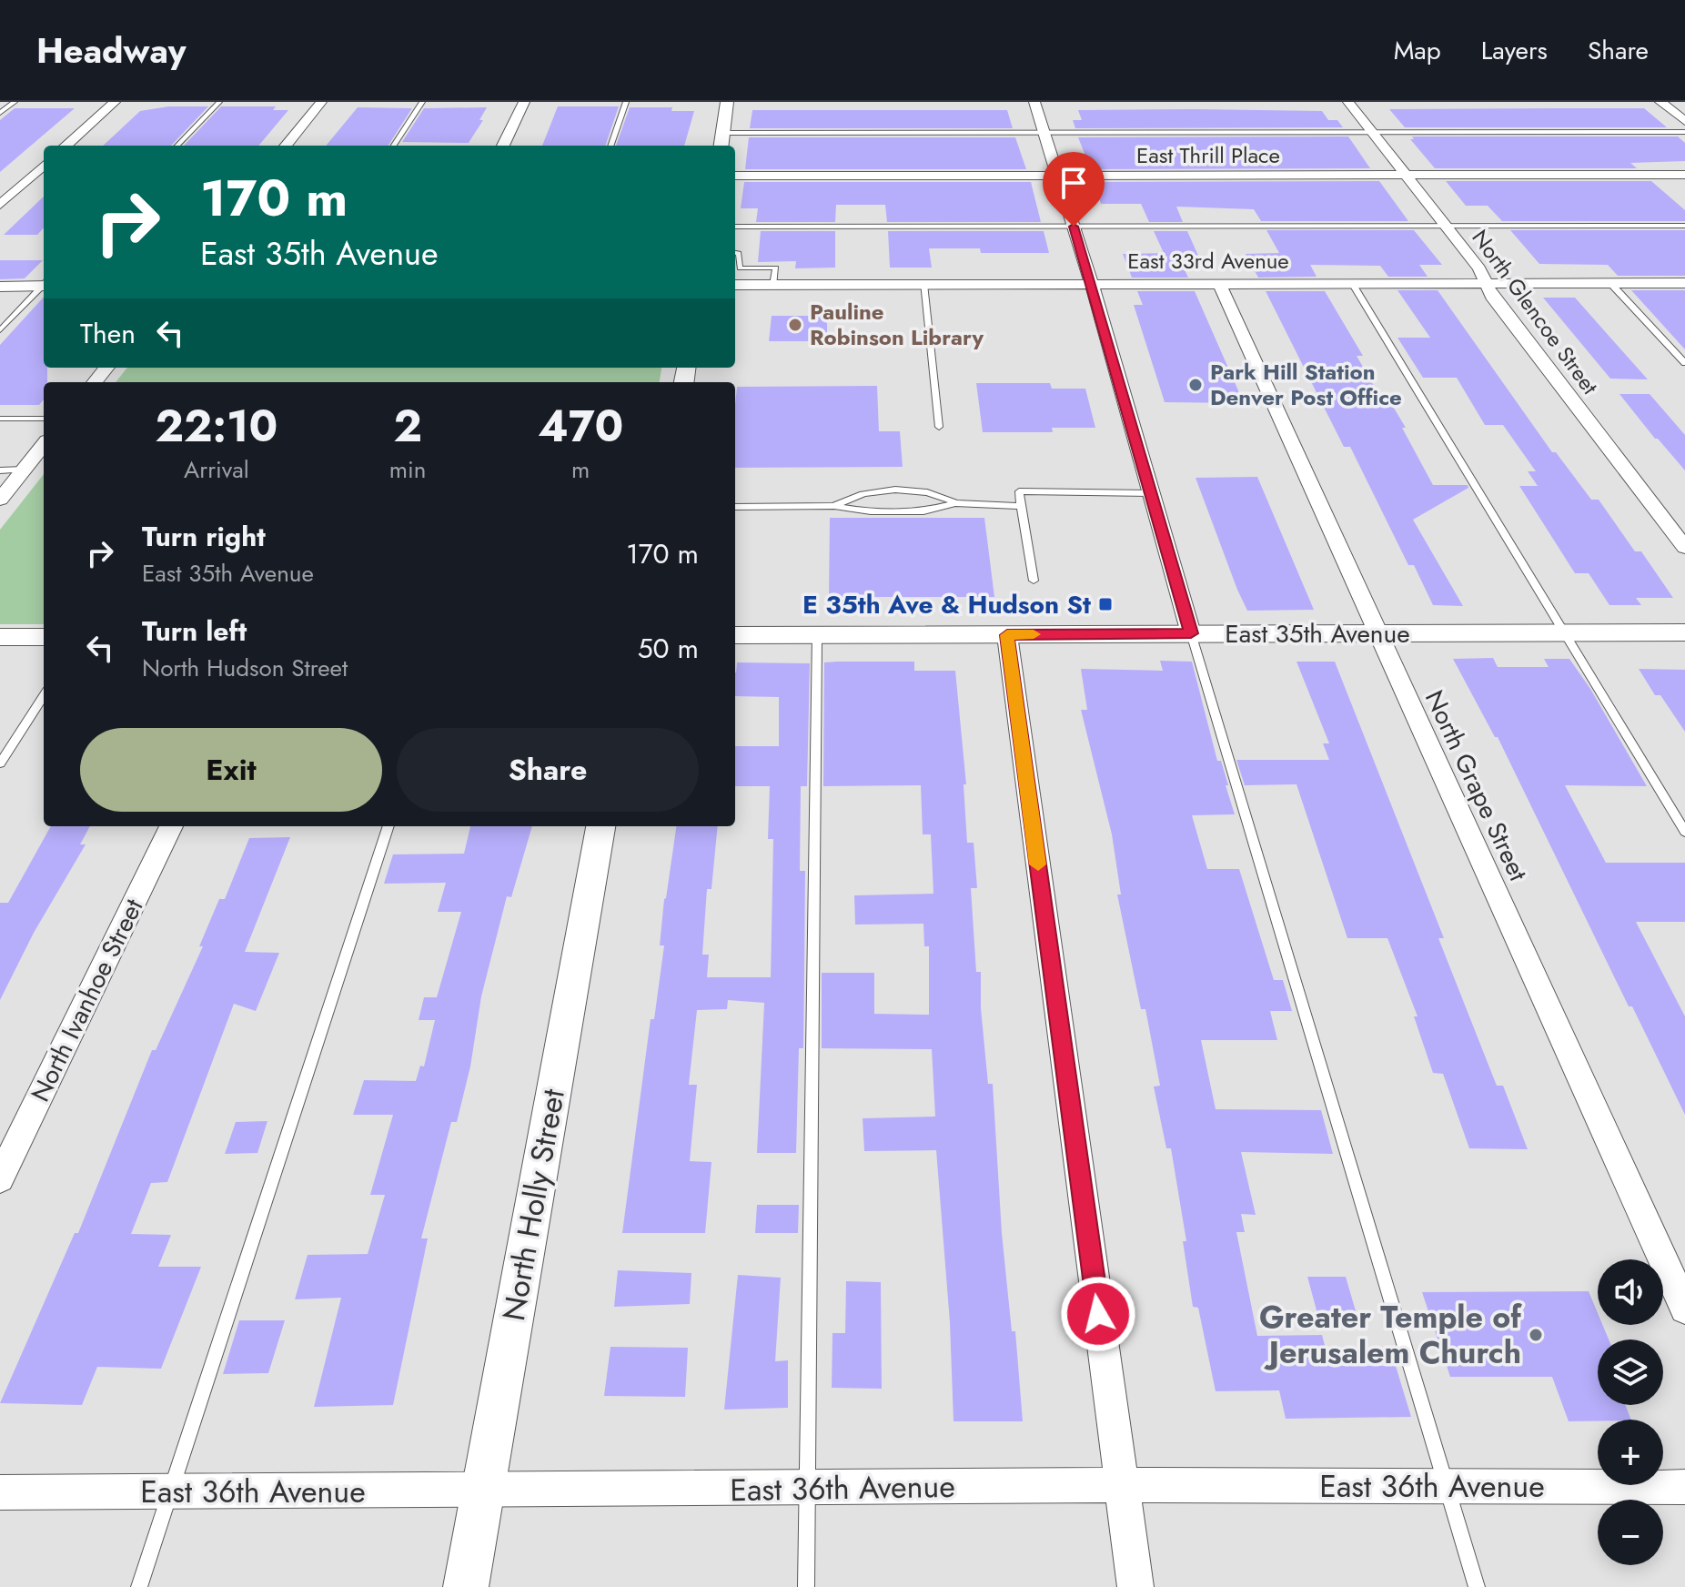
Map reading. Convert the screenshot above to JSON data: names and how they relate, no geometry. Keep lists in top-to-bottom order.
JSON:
{
  "streets": {
    "street": [
      "East Thrill Place",
      "East 33rd Avenue",
      "North Glencoe Street",
      "East 35th Avenue",
      "North Grape Street",
      "North Ivanhoe Street",
      "North Holly Street",
      "East 36th Avenue"
    ]
  },
  "crossings": [
    ["East Thrill Place", "North Glencoe Street"],
    ["East 33rd Avenue", "North Glencoe Street"],
    ["East 33rd Avenue", "North Grape Street"],
    ["East 35th Avenue", "North Grape Street"],
    ["North Holly Street", "East 36th Avenue"]
  ],
  "places": {
    "other": ["Pauline Robinson Library", "Park Hill Station Denver Post Office", "Greater Temple of Jerusalem Church"],
    "transit": ["E 35th Ave & Hudson St"]
  },
  "page": {
    "header": "Headway",
    "nav": ["Map", "Layers", "Share"],
    "turn": ["170 m", "East 35th Avenue"],
    "then": "Then",
    "eta": [
      "22:10",
      "Arrival",
      "2",
      "min",
      "470",
      "m"
    ],
    "list": [
      {
        "name": "Turn right",
        "note": "East 35th Avenue",
        "value": "170 m"
      },
      {
        "name": "Turn left",
        "note": "North Hudson Street",
        "value": "50 m"
      }
    ],
    "buttons": ["Exit", "Share"],
    "map_buttons": ["+", "−"]
  }
}
